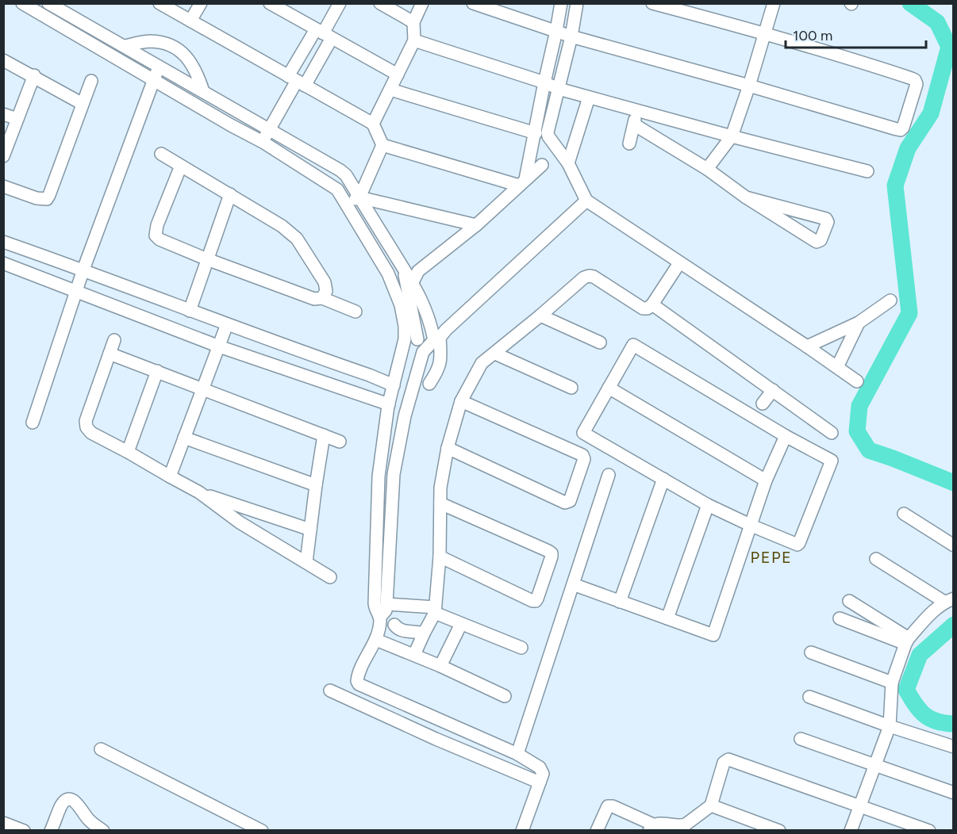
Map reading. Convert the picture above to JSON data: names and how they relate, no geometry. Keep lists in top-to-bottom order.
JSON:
{
  "districts": ["PEPE"],
  "scale_bar": "100 m"
}
